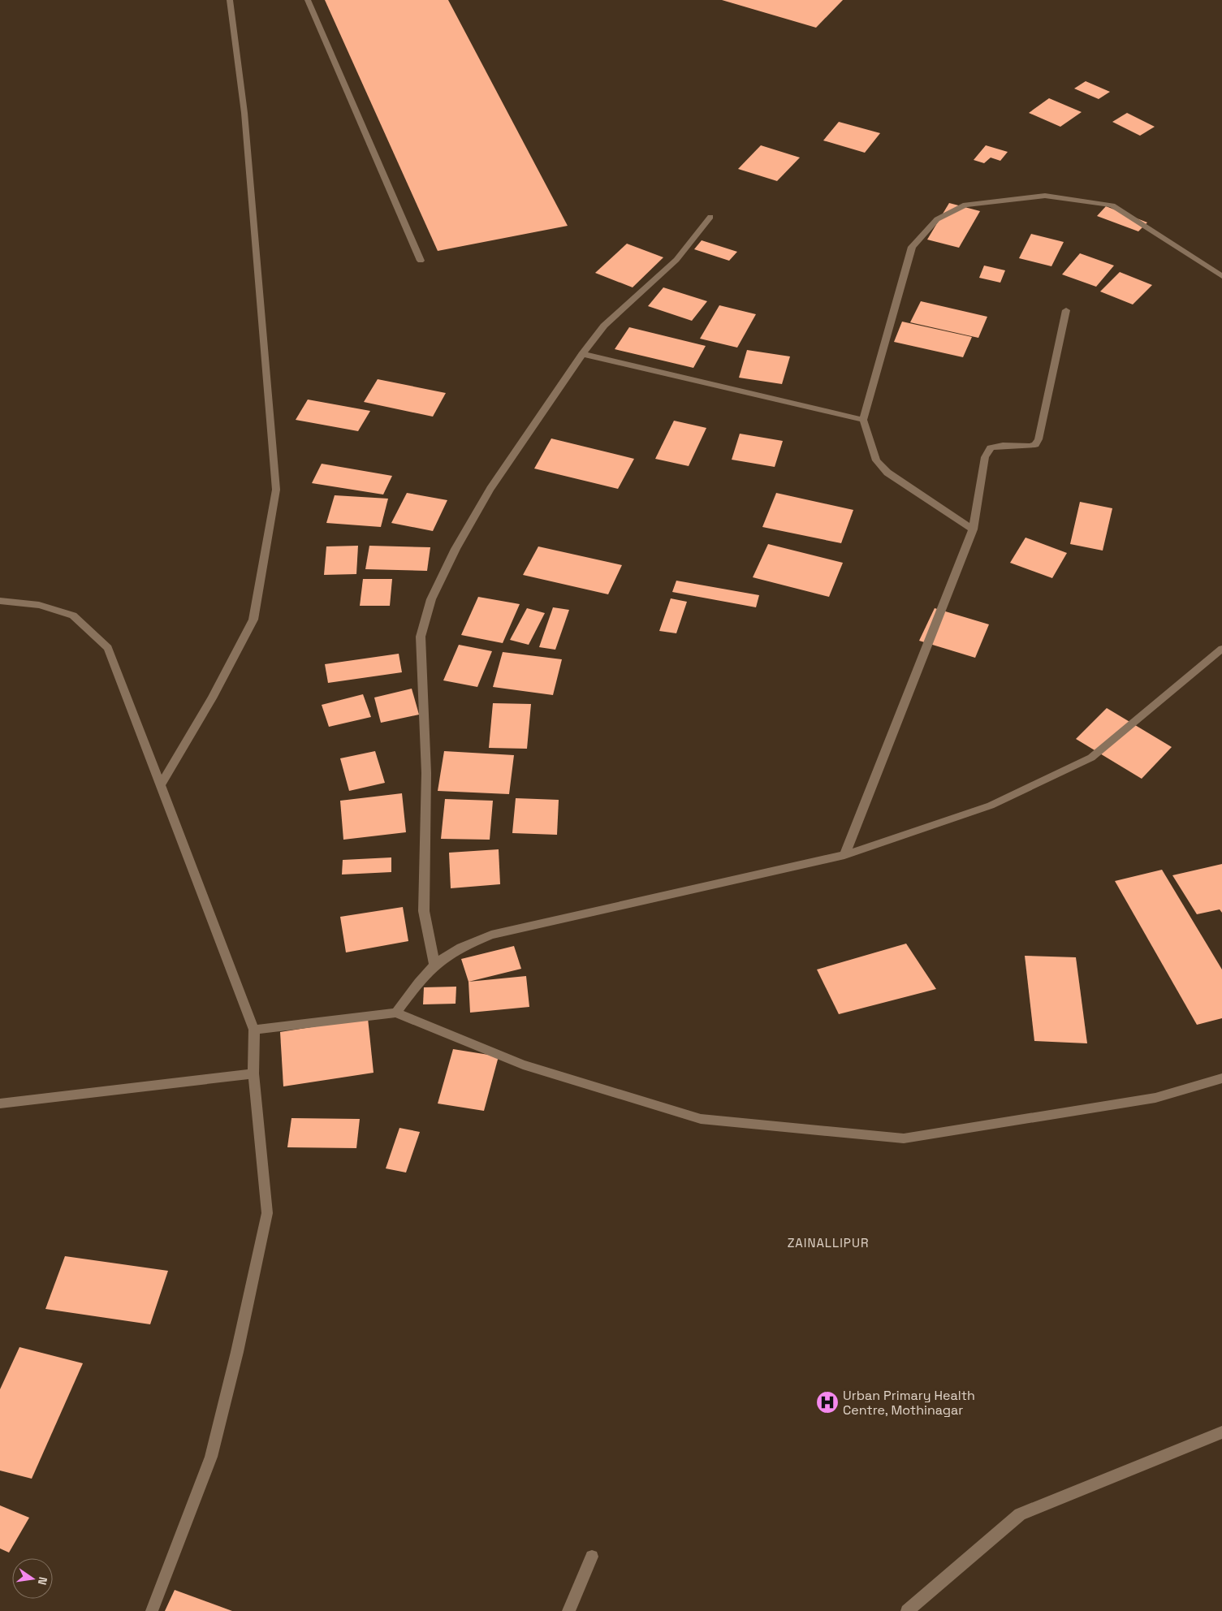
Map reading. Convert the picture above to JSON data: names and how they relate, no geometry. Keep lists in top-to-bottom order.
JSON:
{
  "districts": ["ZAINALLIPUR"],
  "places": {
    "hospital": ["Urban Primary Health Centre, Mothinagar"]
  },
  "north": "right"
}
